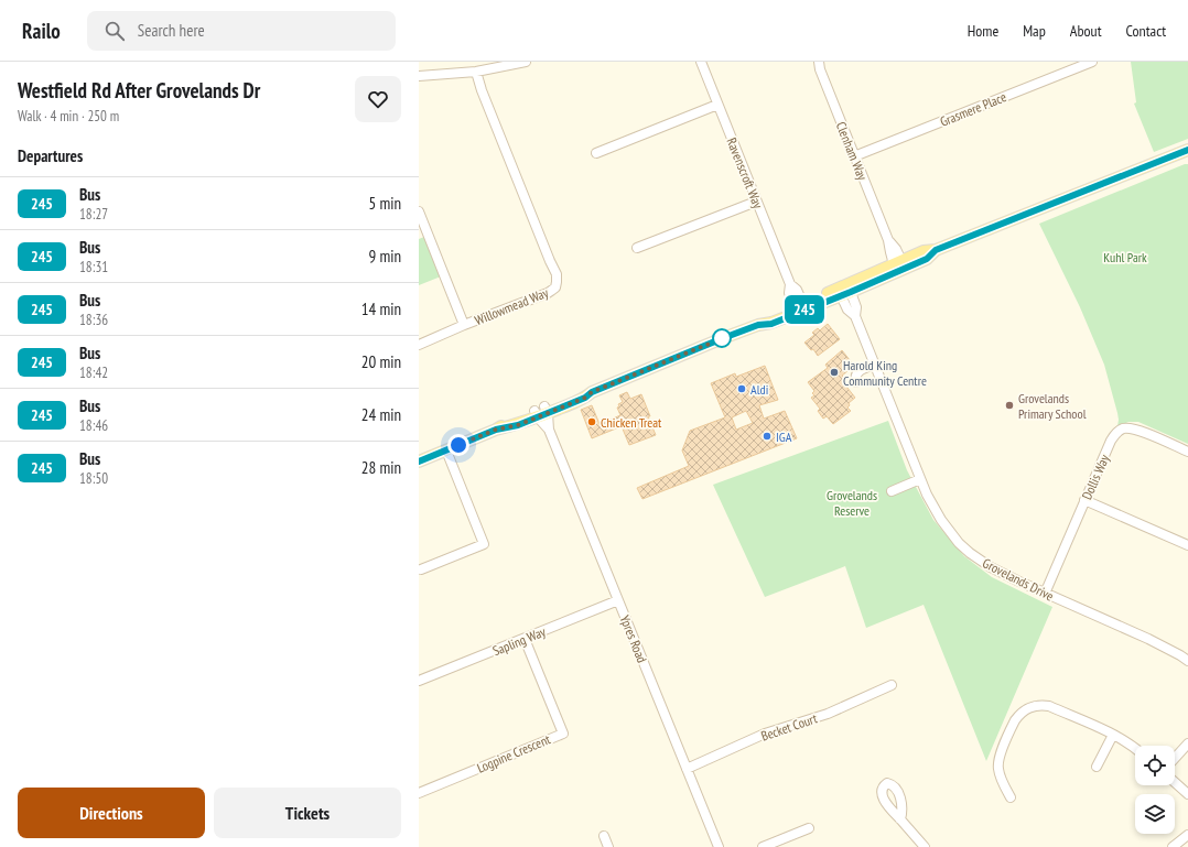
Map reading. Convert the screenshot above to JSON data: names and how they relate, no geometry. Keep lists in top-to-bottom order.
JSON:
{
  "streets": {
    "street": [
      "Grasmere Place",
      "Clenham Way",
      "Ravenscroft Way",
      "Willowmead Way",
      "Dollis Way",
      "Grovelands Drive",
      "Ypres Road",
      "Sapling Way",
      "Becket Court",
      "Logpine Crescent"
    ]
  },
  "crossings": [
    ["Grasmere Place", "Clenham Way"],
    ["Dollis Way", "Grovelands Drive"],
    ["Ypres Road", "Sapling Way"],
    ["Ypres Road", "Becket Court"],
    ["Sapling Way", "Logpine Crescent"]
  ],
  "parks": ["Kuhl Park", "Grovelands Reserve"],
  "places": [
    "Harold King Community Centre",
    "Aldi",
    "Grovelands Primary School",
    "Chicken Treat",
    "IGA"
  ],
  "lines": ["bus line 245"],
  "page": {
    "header": "Railo",
    "search": "Search here",
    "nav": [
      "Home",
      "Map",
      "About",
      "Contact"
    ],
    "heading": [
      ["Westfield Rd After Grovelands Dr", "Walk · 4 min · 250 m"],
      "Departures"
    ],
    "on_map": "245",
    "list": [
      {
        "mark": "245",
        "name": "Bus",
        "note": "18:27",
        "value": "5 min"
      },
      {
        "mark": "245",
        "name": "Bus",
        "note": "18:31",
        "value": "9 min"
      },
      {
        "mark": "245",
        "name": "Bus",
        "note": "18:36",
        "value": "14 min"
      },
      {
        "mark": "245",
        "name": "Bus",
        "note": "18:42",
        "value": "20 min"
      },
      {
        "mark": "245",
        "name": "Bus",
        "note": "18:46",
        "value": "24 min"
      },
      {
        "mark": "245",
        "name": "Bus",
        "note": "18:50",
        "value": "28 min"
      }
    ],
    "buttons": ["Directions", "Tickets"]
  }
}
